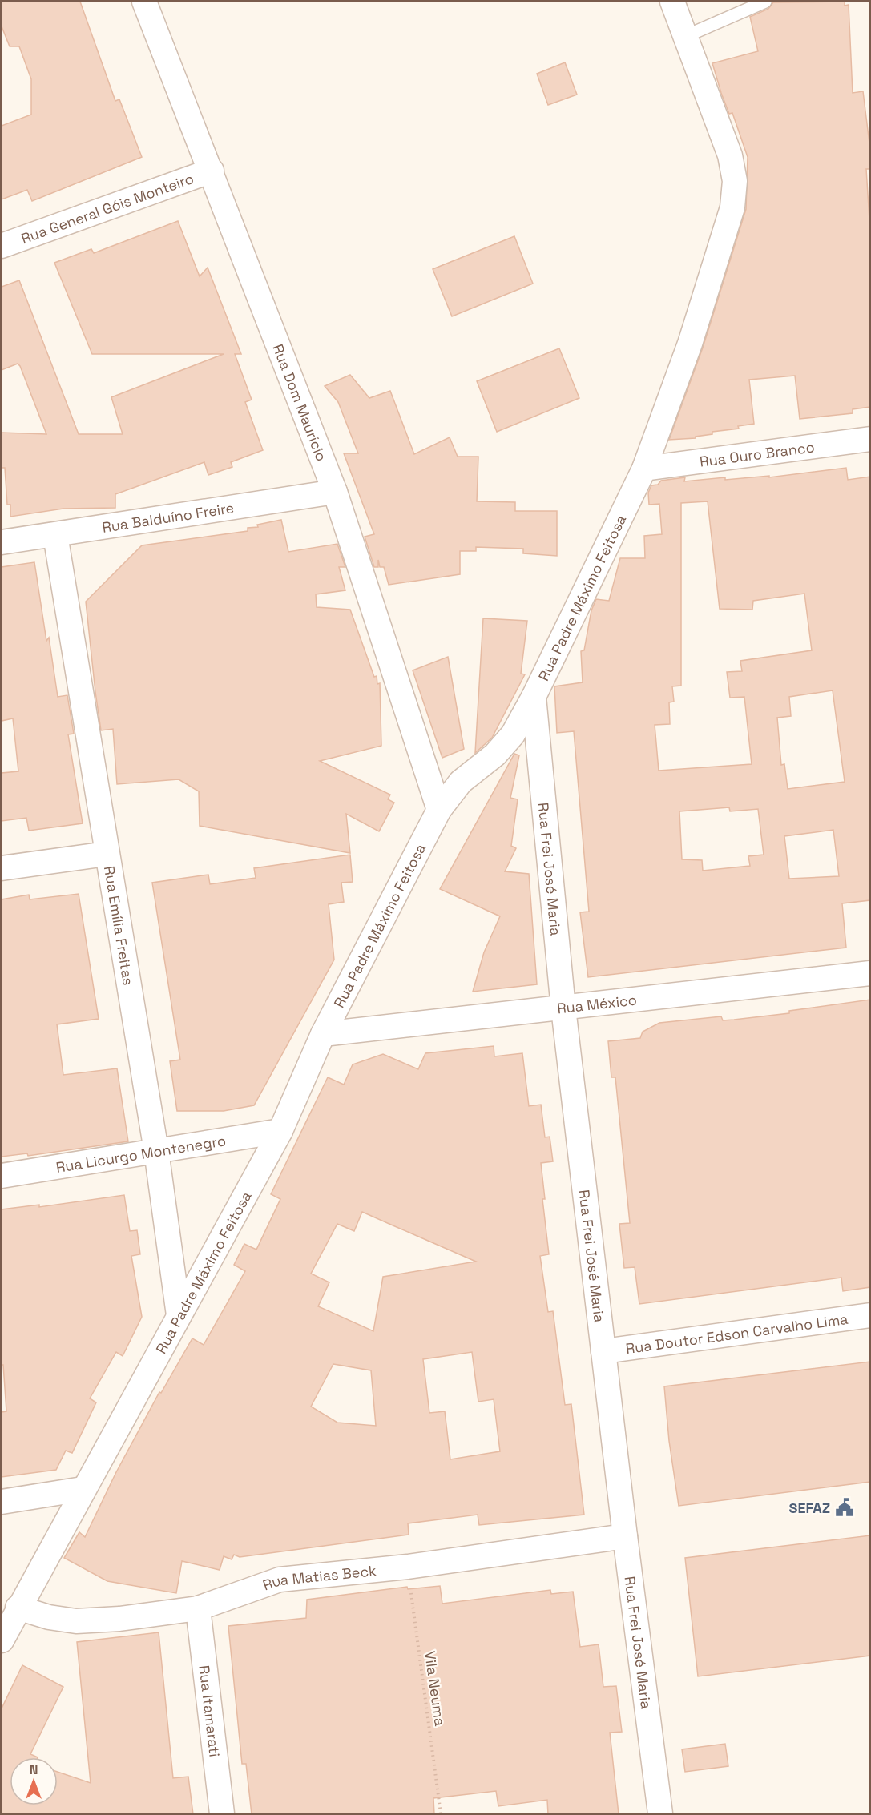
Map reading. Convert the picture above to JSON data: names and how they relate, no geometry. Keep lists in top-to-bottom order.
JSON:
{
  "streets": {
    "street": [
      "Rua General Góis Monteiro",
      "Rua Dom Maurício",
      "Rua Ouro Branco",
      "Rua Balduíno Freire",
      "Rua Padre Máximo Feitosa",
      "Rua Frei José Maria",
      "Rua Emília Freitas",
      "Rua México",
      "Rua Licurgo Montenegro",
      "Rua Doutor Edson Carvalho Lima",
      "Rua Matias Beck",
      "Rua Itamarati"
    ],
    "path": ["Vila Neuma"]
  },
  "crossings": [
    ["Rua General Góis Monteiro", "Rua Dom Maurício"],
    ["Rua Dom Maurício", "Rua Balduíno Freire"],
    ["Rua Dom Maurício", "Rua Padre Máximo Feitosa"],
    ["Rua Ouro Branco", "Rua Padre Máximo Feitosa"],
    ["Rua Balduíno Freire", "Rua Emília Freitas"],
    ["Rua Padre Máximo Feitosa", "Rua Frei José Maria"],
    ["Rua Padre Máximo Feitosa", "Rua Emília Freitas"],
    ["Rua Padre Máximo Feitosa", "Rua México"],
    ["Rua Padre Máximo Feitosa", "Rua Licurgo Montenegro"],
    ["Rua Padre Máximo Feitosa", "Rua Matias Beck"],
    ["Rua Frei José Maria", "Rua México"],
    ["Rua Frei José Maria", "Rua Doutor Edson Carvalho Lima"],
    ["Rua Frei José Maria", "Rua Matias Beck"],
    ["Rua Emília Freitas", "Rua Licurgo Montenegro"],
    ["Rua Matias Beck", "Vila Neuma"],
    ["Rua Matias Beck", "Rua Itamarati"]
  ],
  "places": {
    "public building": ["SEFAZ"]
  },
  "north": "top"
}
